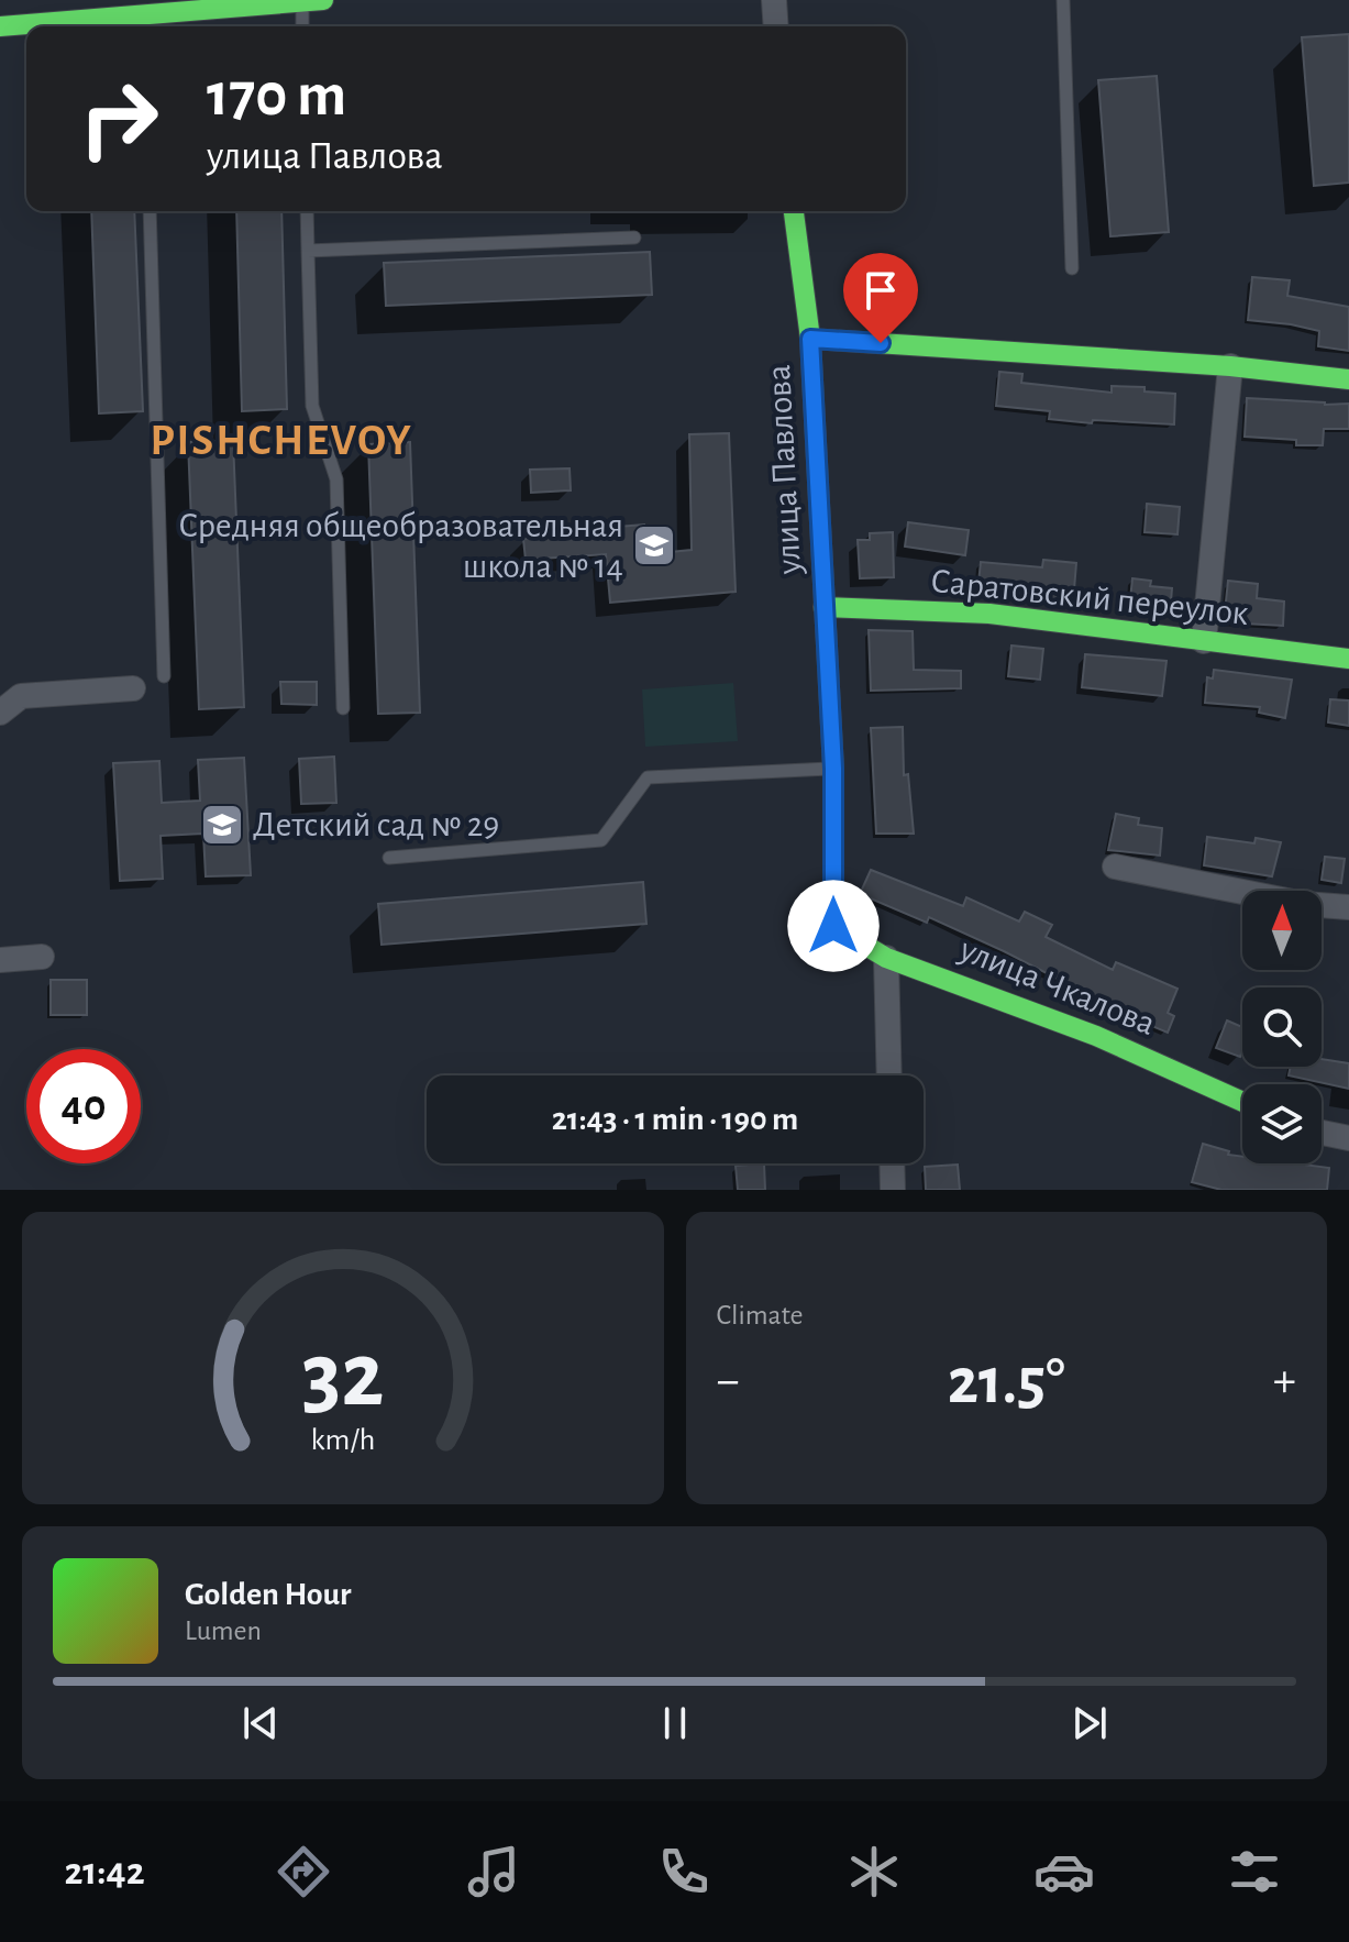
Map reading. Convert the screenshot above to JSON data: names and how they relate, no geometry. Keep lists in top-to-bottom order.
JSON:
{
  "streets": {
    "street": ["улица Павлова", "Саратовский переулок", "улица Чкалова"]
  },
  "crossings": [
    ["улица Павлова", "Саратовский переулок"],
    ["улица Павлова", "улица Чкалова"]
  ],
  "districts": ["PISHCHEVOY"],
  "places": {
    "school or university": ["Средняя общеобразовательная школа № 14", "Детский сад № 29"]
  },
  "north": "top",
  "page": {
    "turn": ["170 m", "улица Павлова"],
    "limit": "40",
    "trip": "21:43 · 1 min · 190 m",
    "tile": "Climate",
    "heat": ["−", "21.5°", "+"],
    "song": ["Golden Hour", "Lumen"],
    "tabs": "21:42",
    "gauge": ["32", "km/h"]
  }
}
